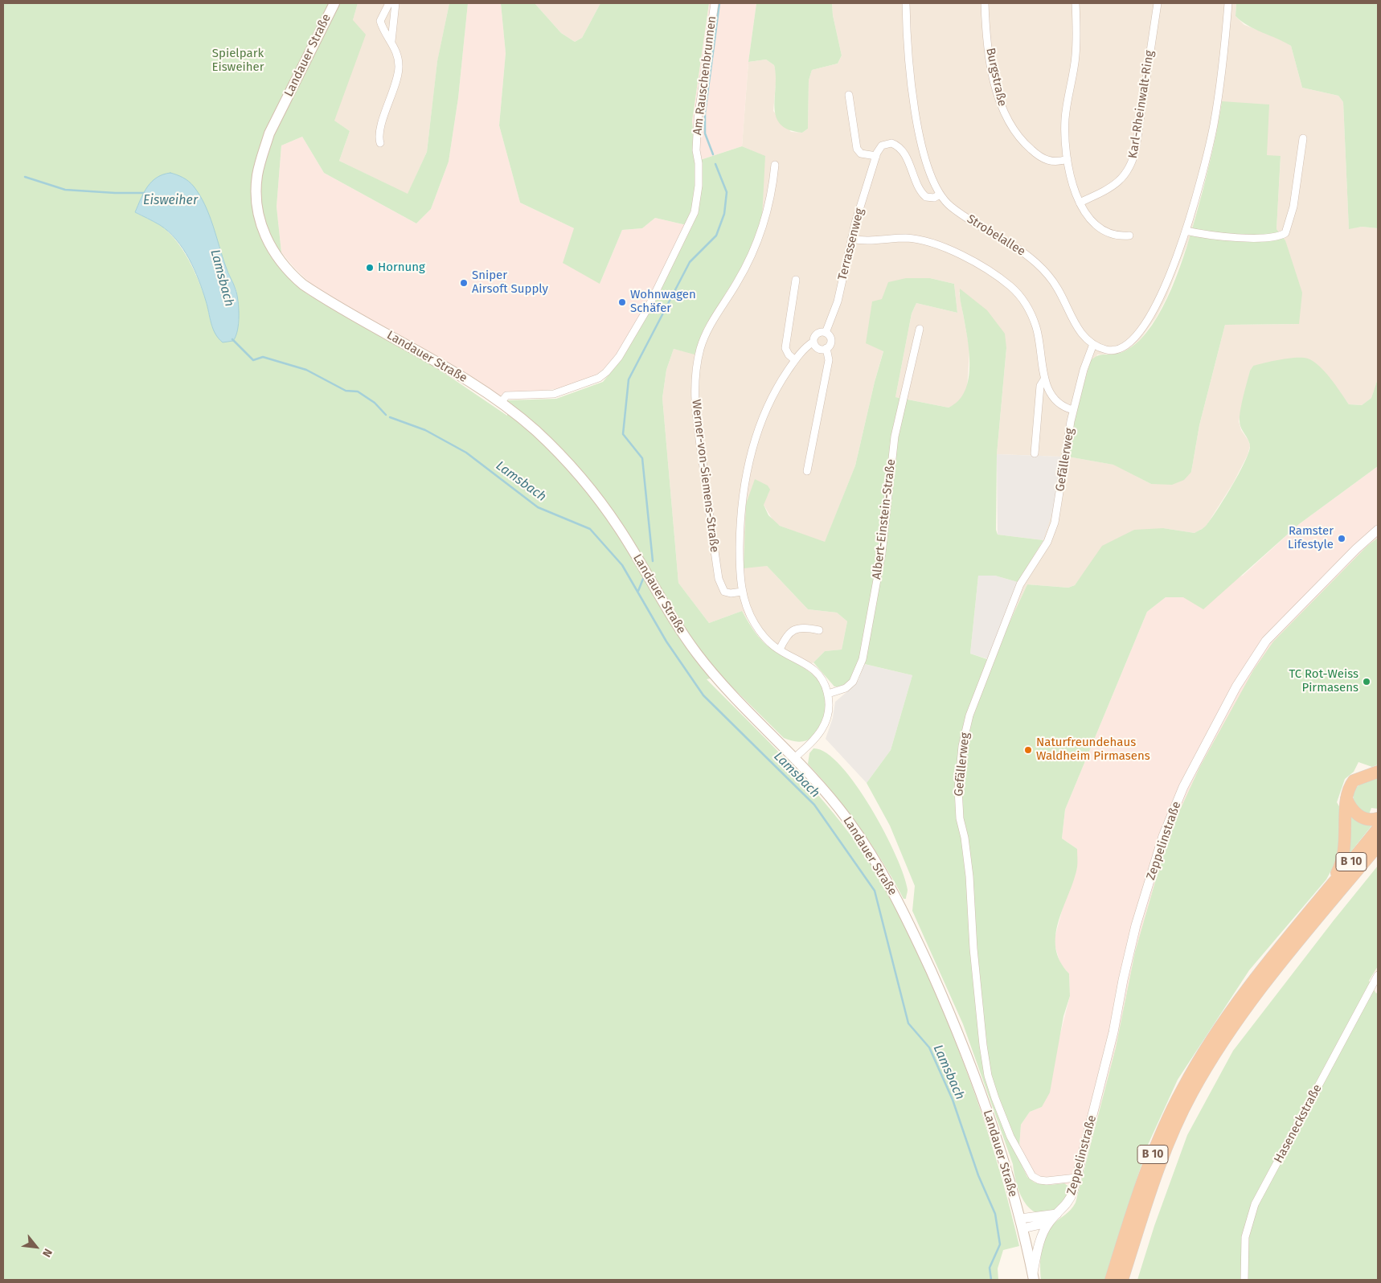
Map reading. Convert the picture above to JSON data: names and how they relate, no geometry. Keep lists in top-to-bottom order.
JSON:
{
  "streets": {
    "highway": ["B 10"],
    "main road": ["Landauer Straße"],
    "street": [
      "Am Rauschenbrunnen",
      "Burgstraße",
      "Karl-Rheinwalt-Ring",
      "Strobelallee",
      "Terrassenweg",
      "Gefällerweg",
      "Werner-von-Siemens-Straße",
      "Albert-Einstein-Straße",
      "Zeppelinstraße",
      "Haseneckstraße"
    ]
  },
  "crossings": [
    ["Landauer Straße", "Am Rauschenbrunnen"],
    ["Strobelallee", "Gefällerweg"],
    ["Gefällerweg", "Zeppelinstraße"]
  ],
  "water": ["Eisweiher", "Lamsbach"],
  "parks": ["Spielpark Eisweiher"],
  "places": [
    "Hornung",
    "Sniper Airsoft Supply",
    "Wohnwagen Schäfer",
    "Ramster Lifestyle",
    "TC Rot-Weiss Pirmasens",
    "Naturfreundehaus Waldheim Pirmasens"
  ],
  "north": "bottom right"
}
